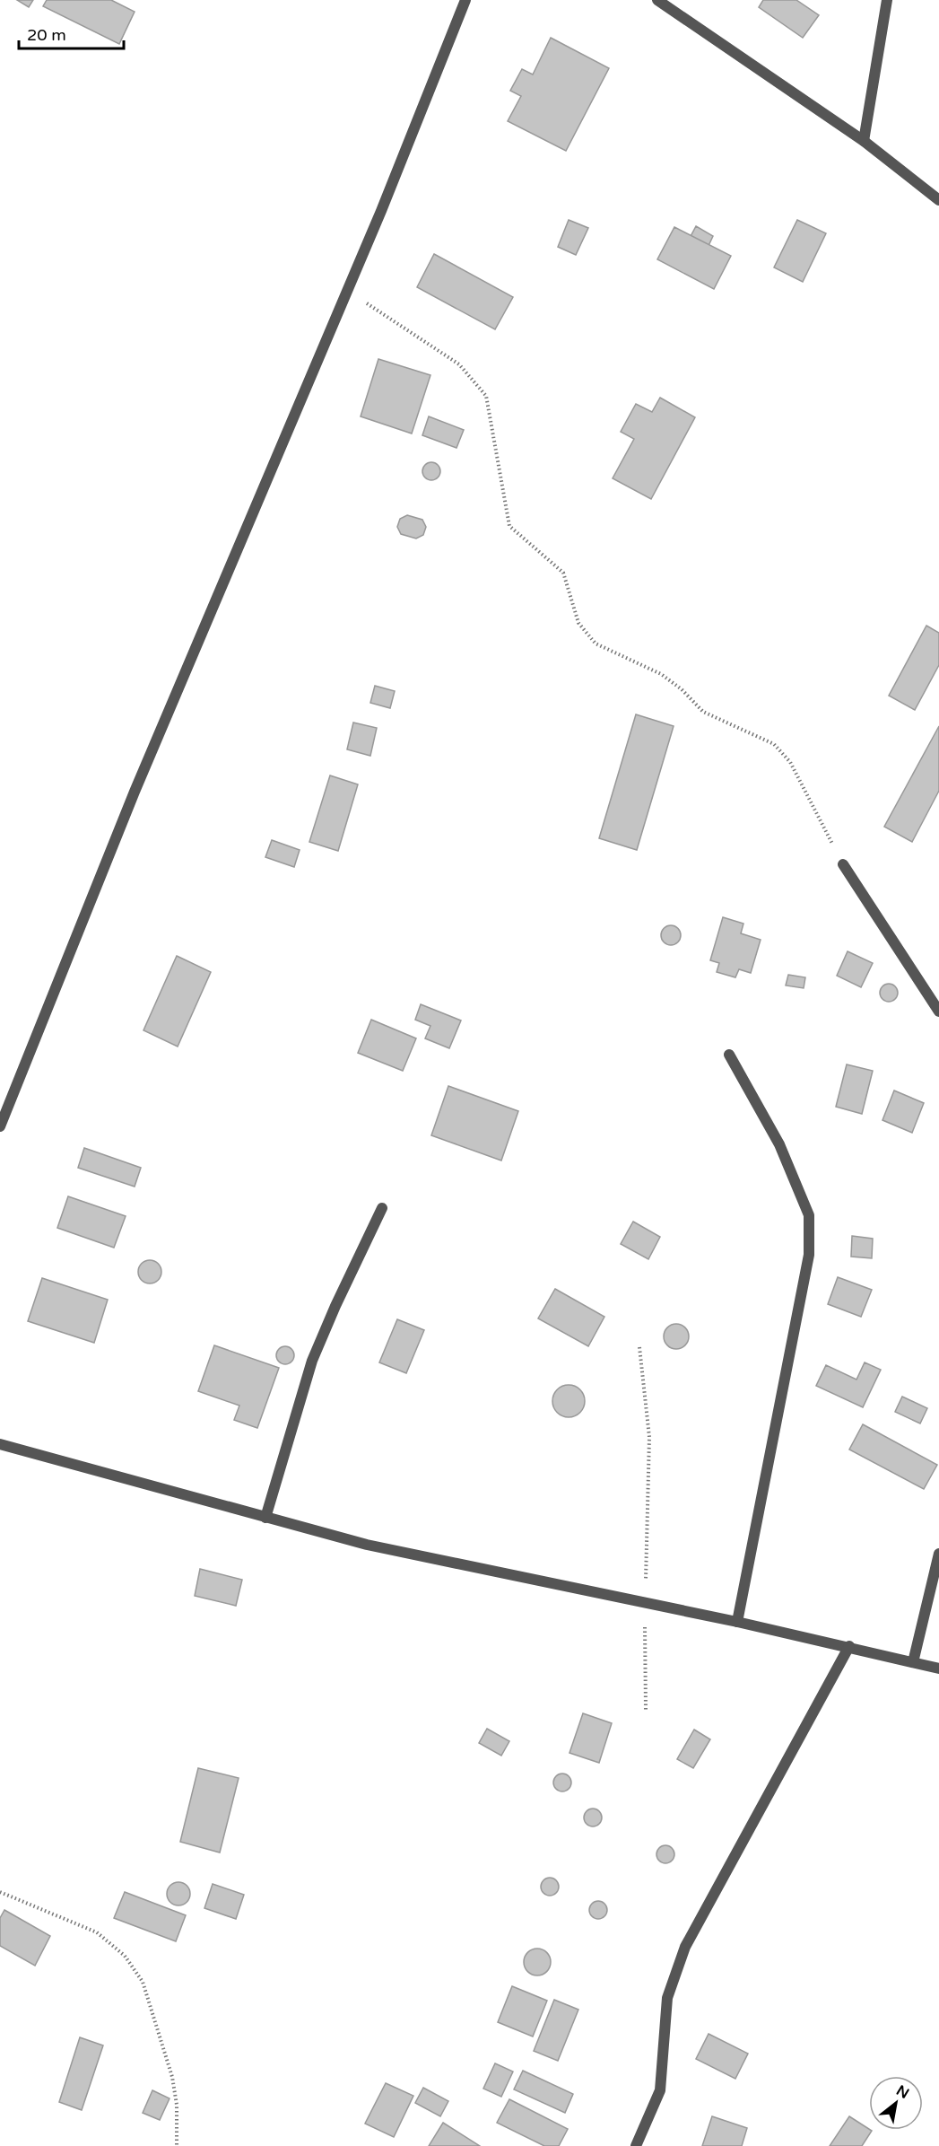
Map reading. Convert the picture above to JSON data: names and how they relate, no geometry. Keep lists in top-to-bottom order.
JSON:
{
  "scale_bar": "20 m",
  "north": "top right"
}
